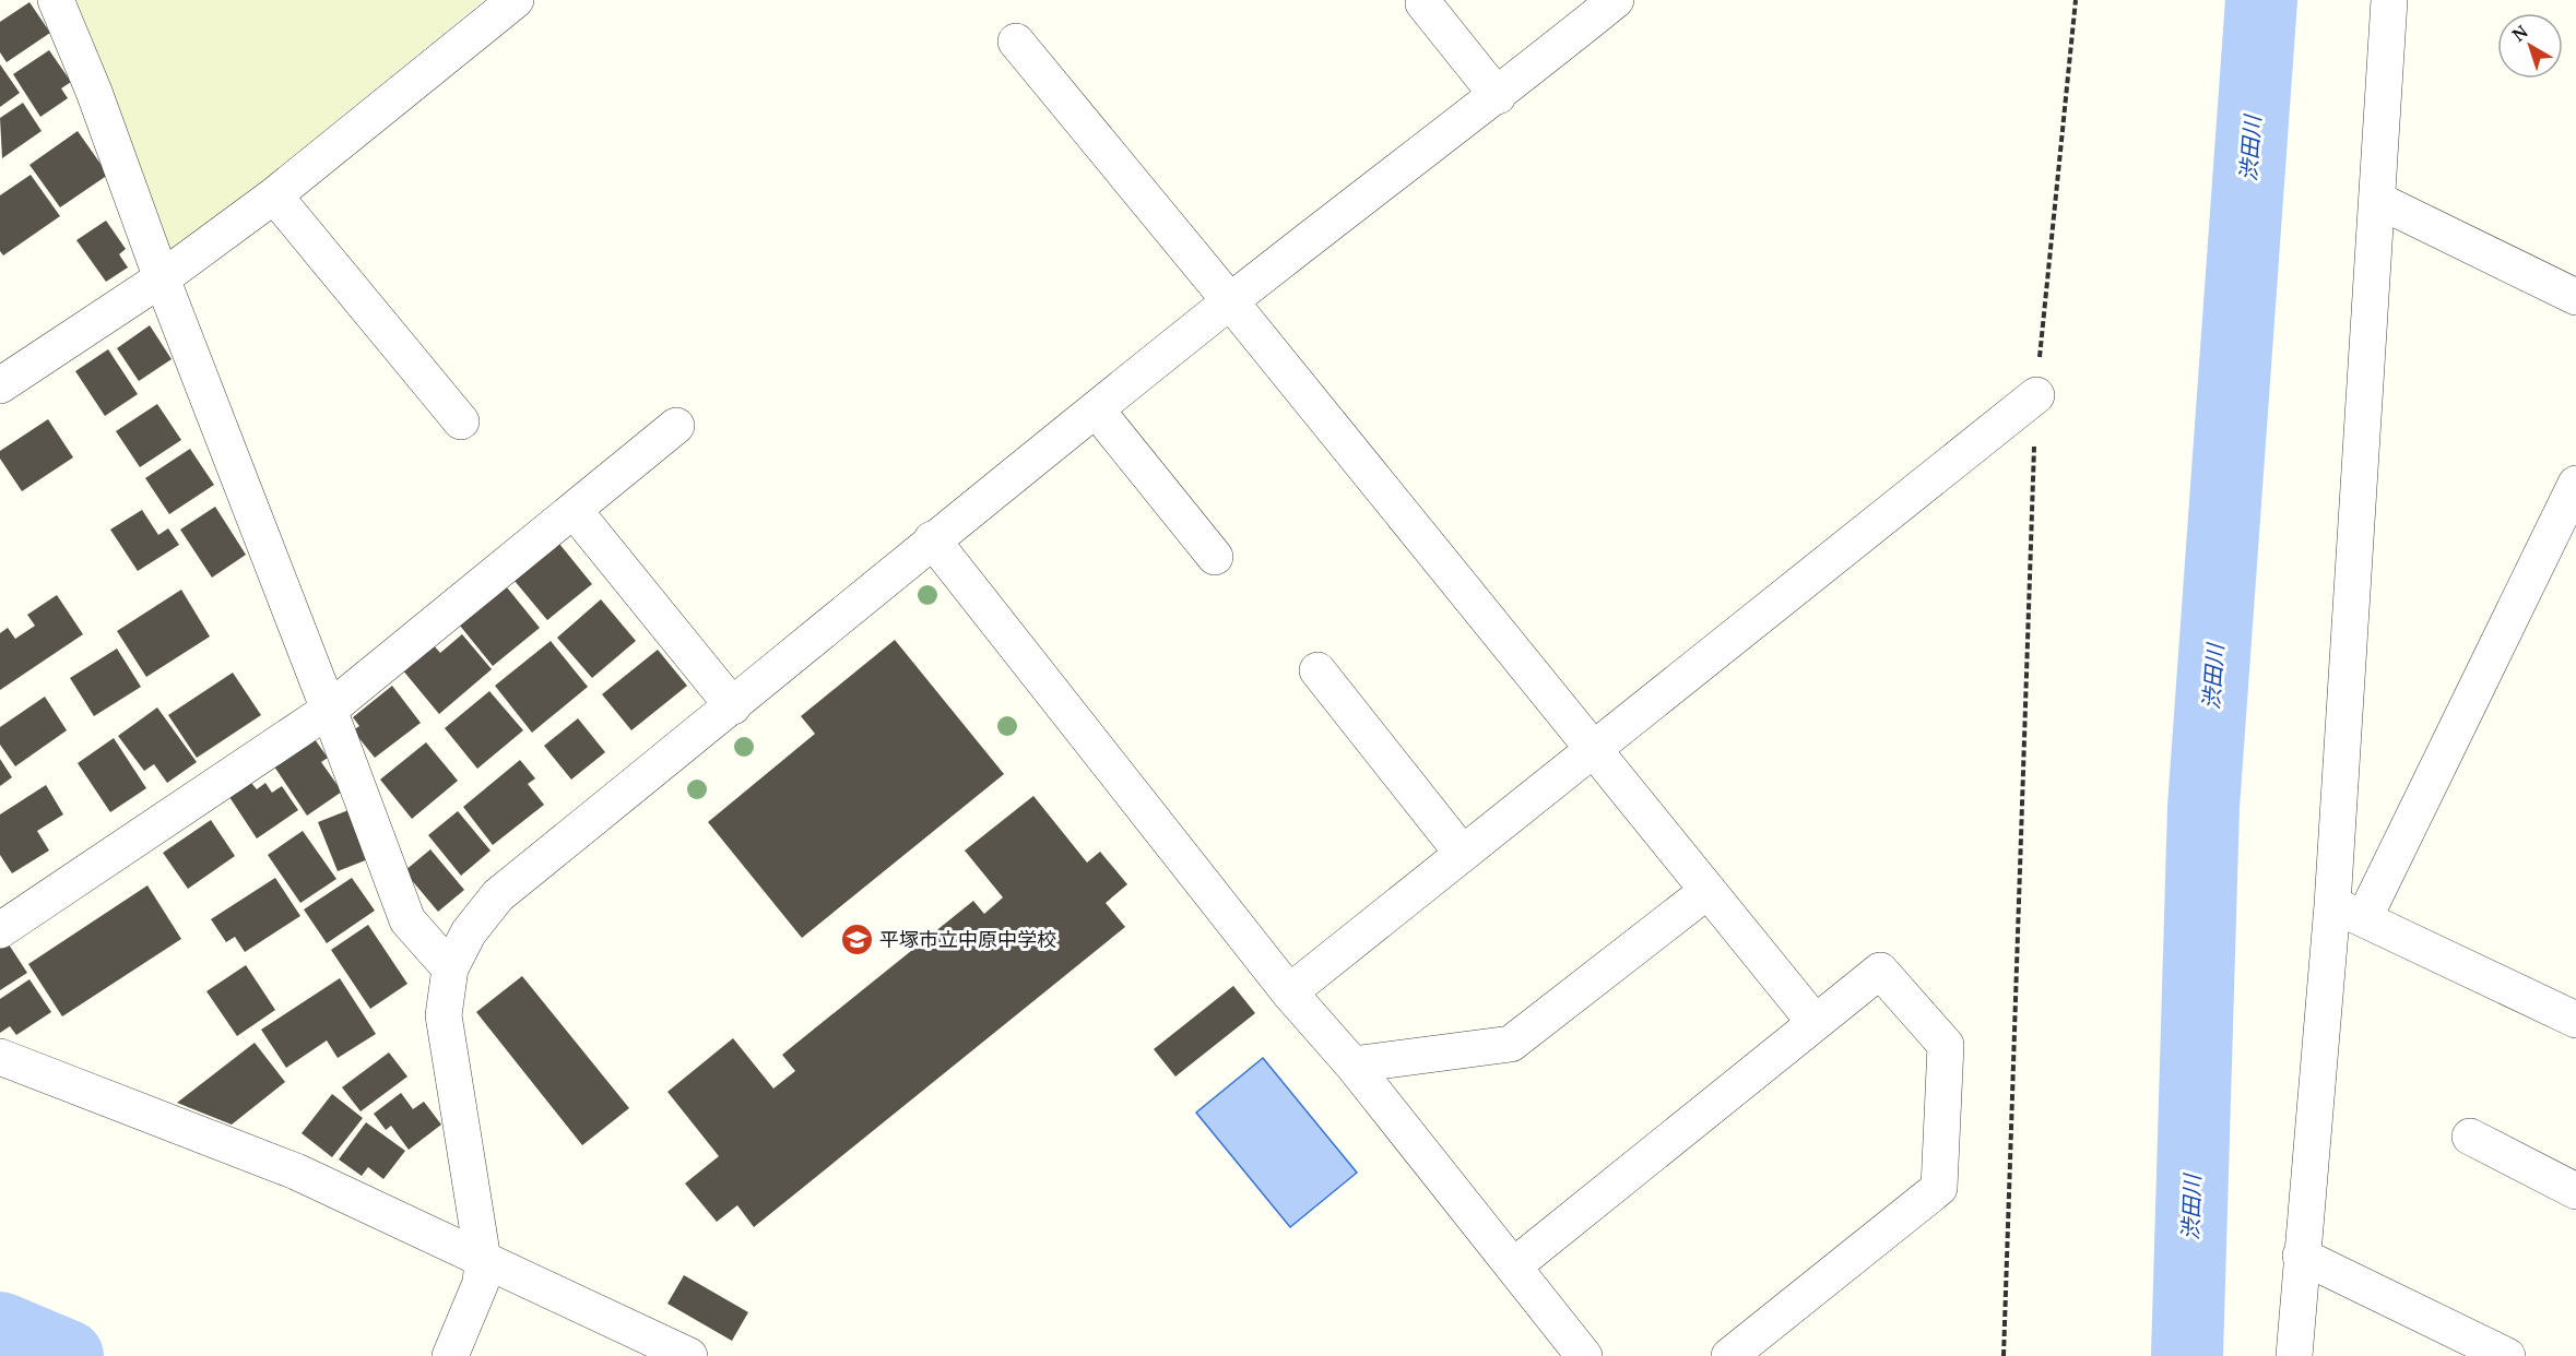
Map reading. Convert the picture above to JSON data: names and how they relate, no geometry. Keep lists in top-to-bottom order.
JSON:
{
  "water": ["渋田川"],
  "places": {
    "school or university": ["平塚市立中原中学校"]
  },
  "north": "top left"
}
